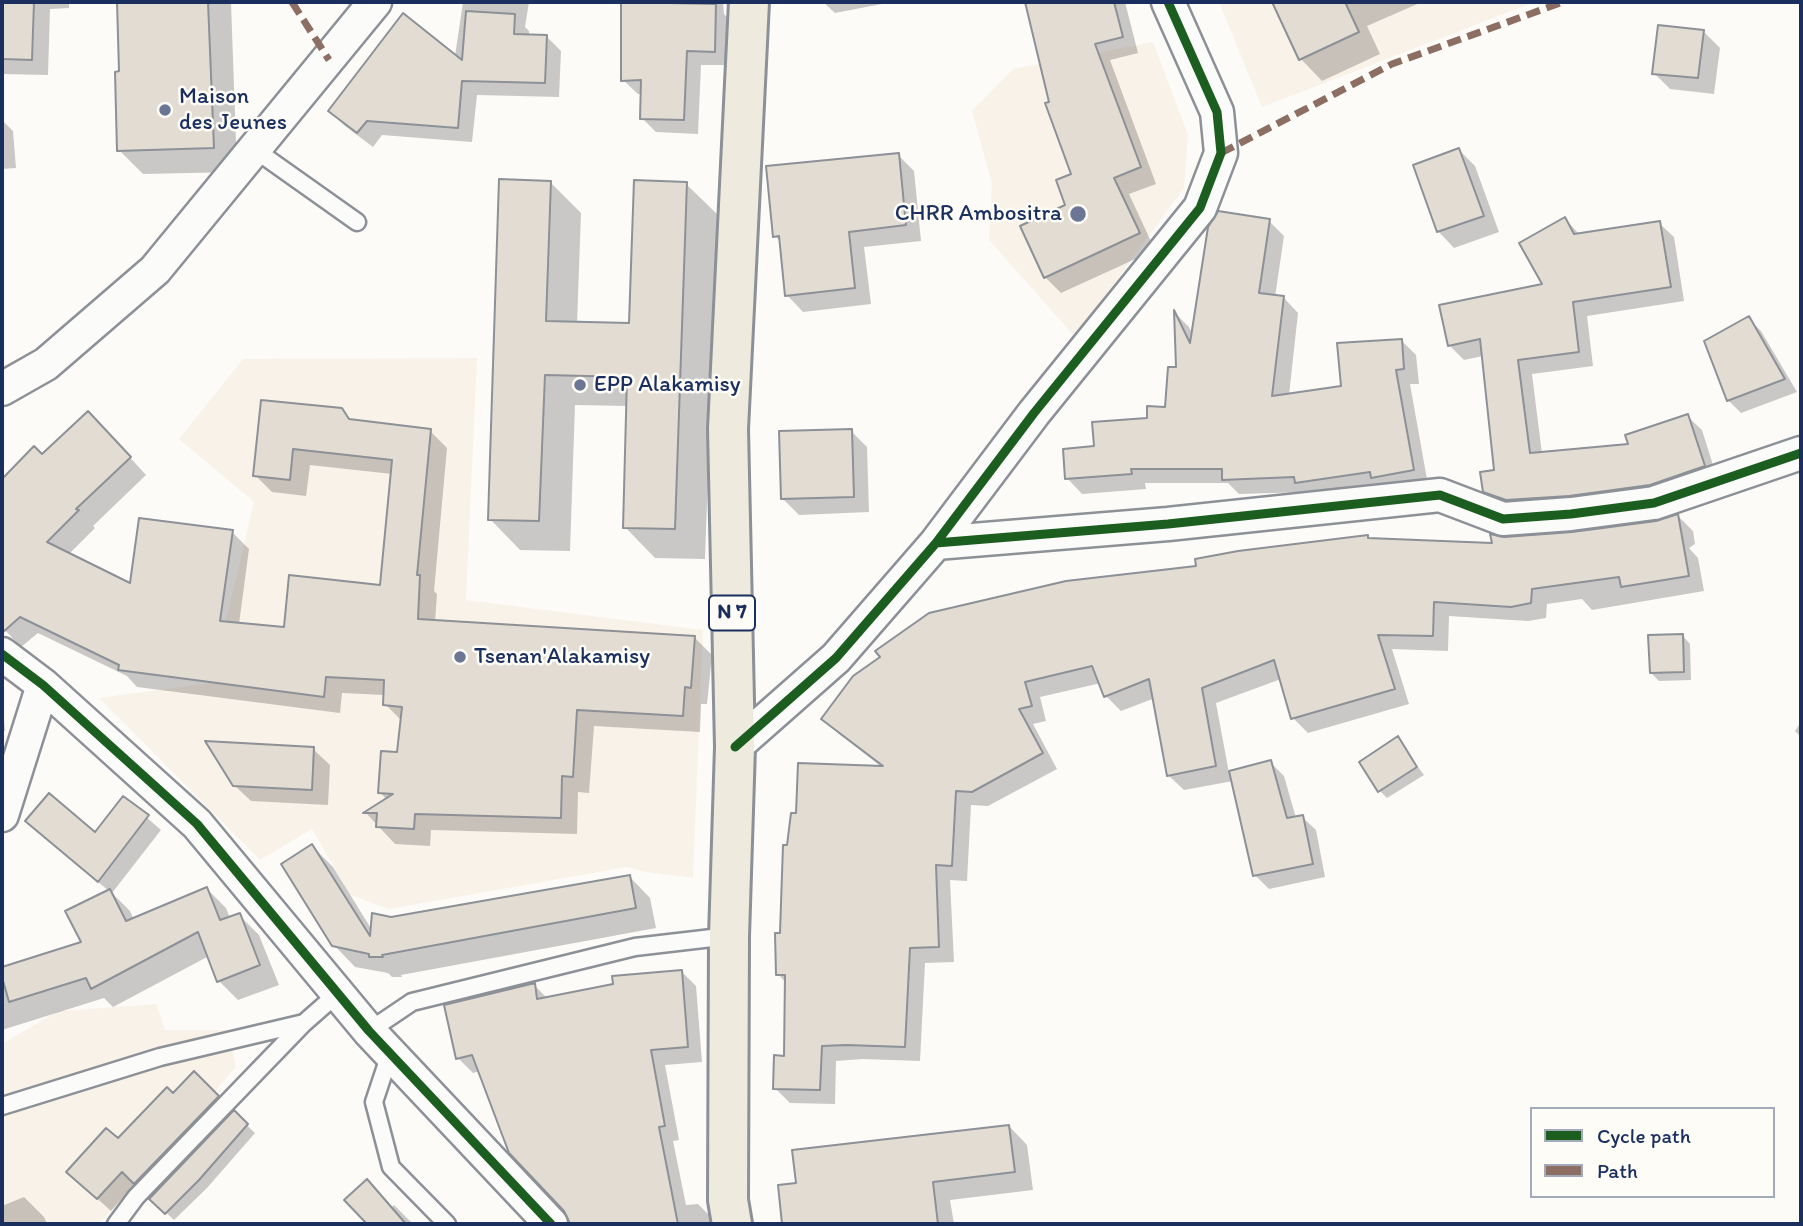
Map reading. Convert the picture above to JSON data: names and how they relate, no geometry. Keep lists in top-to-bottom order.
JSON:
{
  "streets": {
    "main road": ["N 7"]
  },
  "places": [
    "Maison des Jeunes",
    "CHRR Ambositra",
    "EPP Alakamisy",
    "Tsenan'Alakamisy"
  ],
  "legend": ["Cycle path", "Path"]
}
